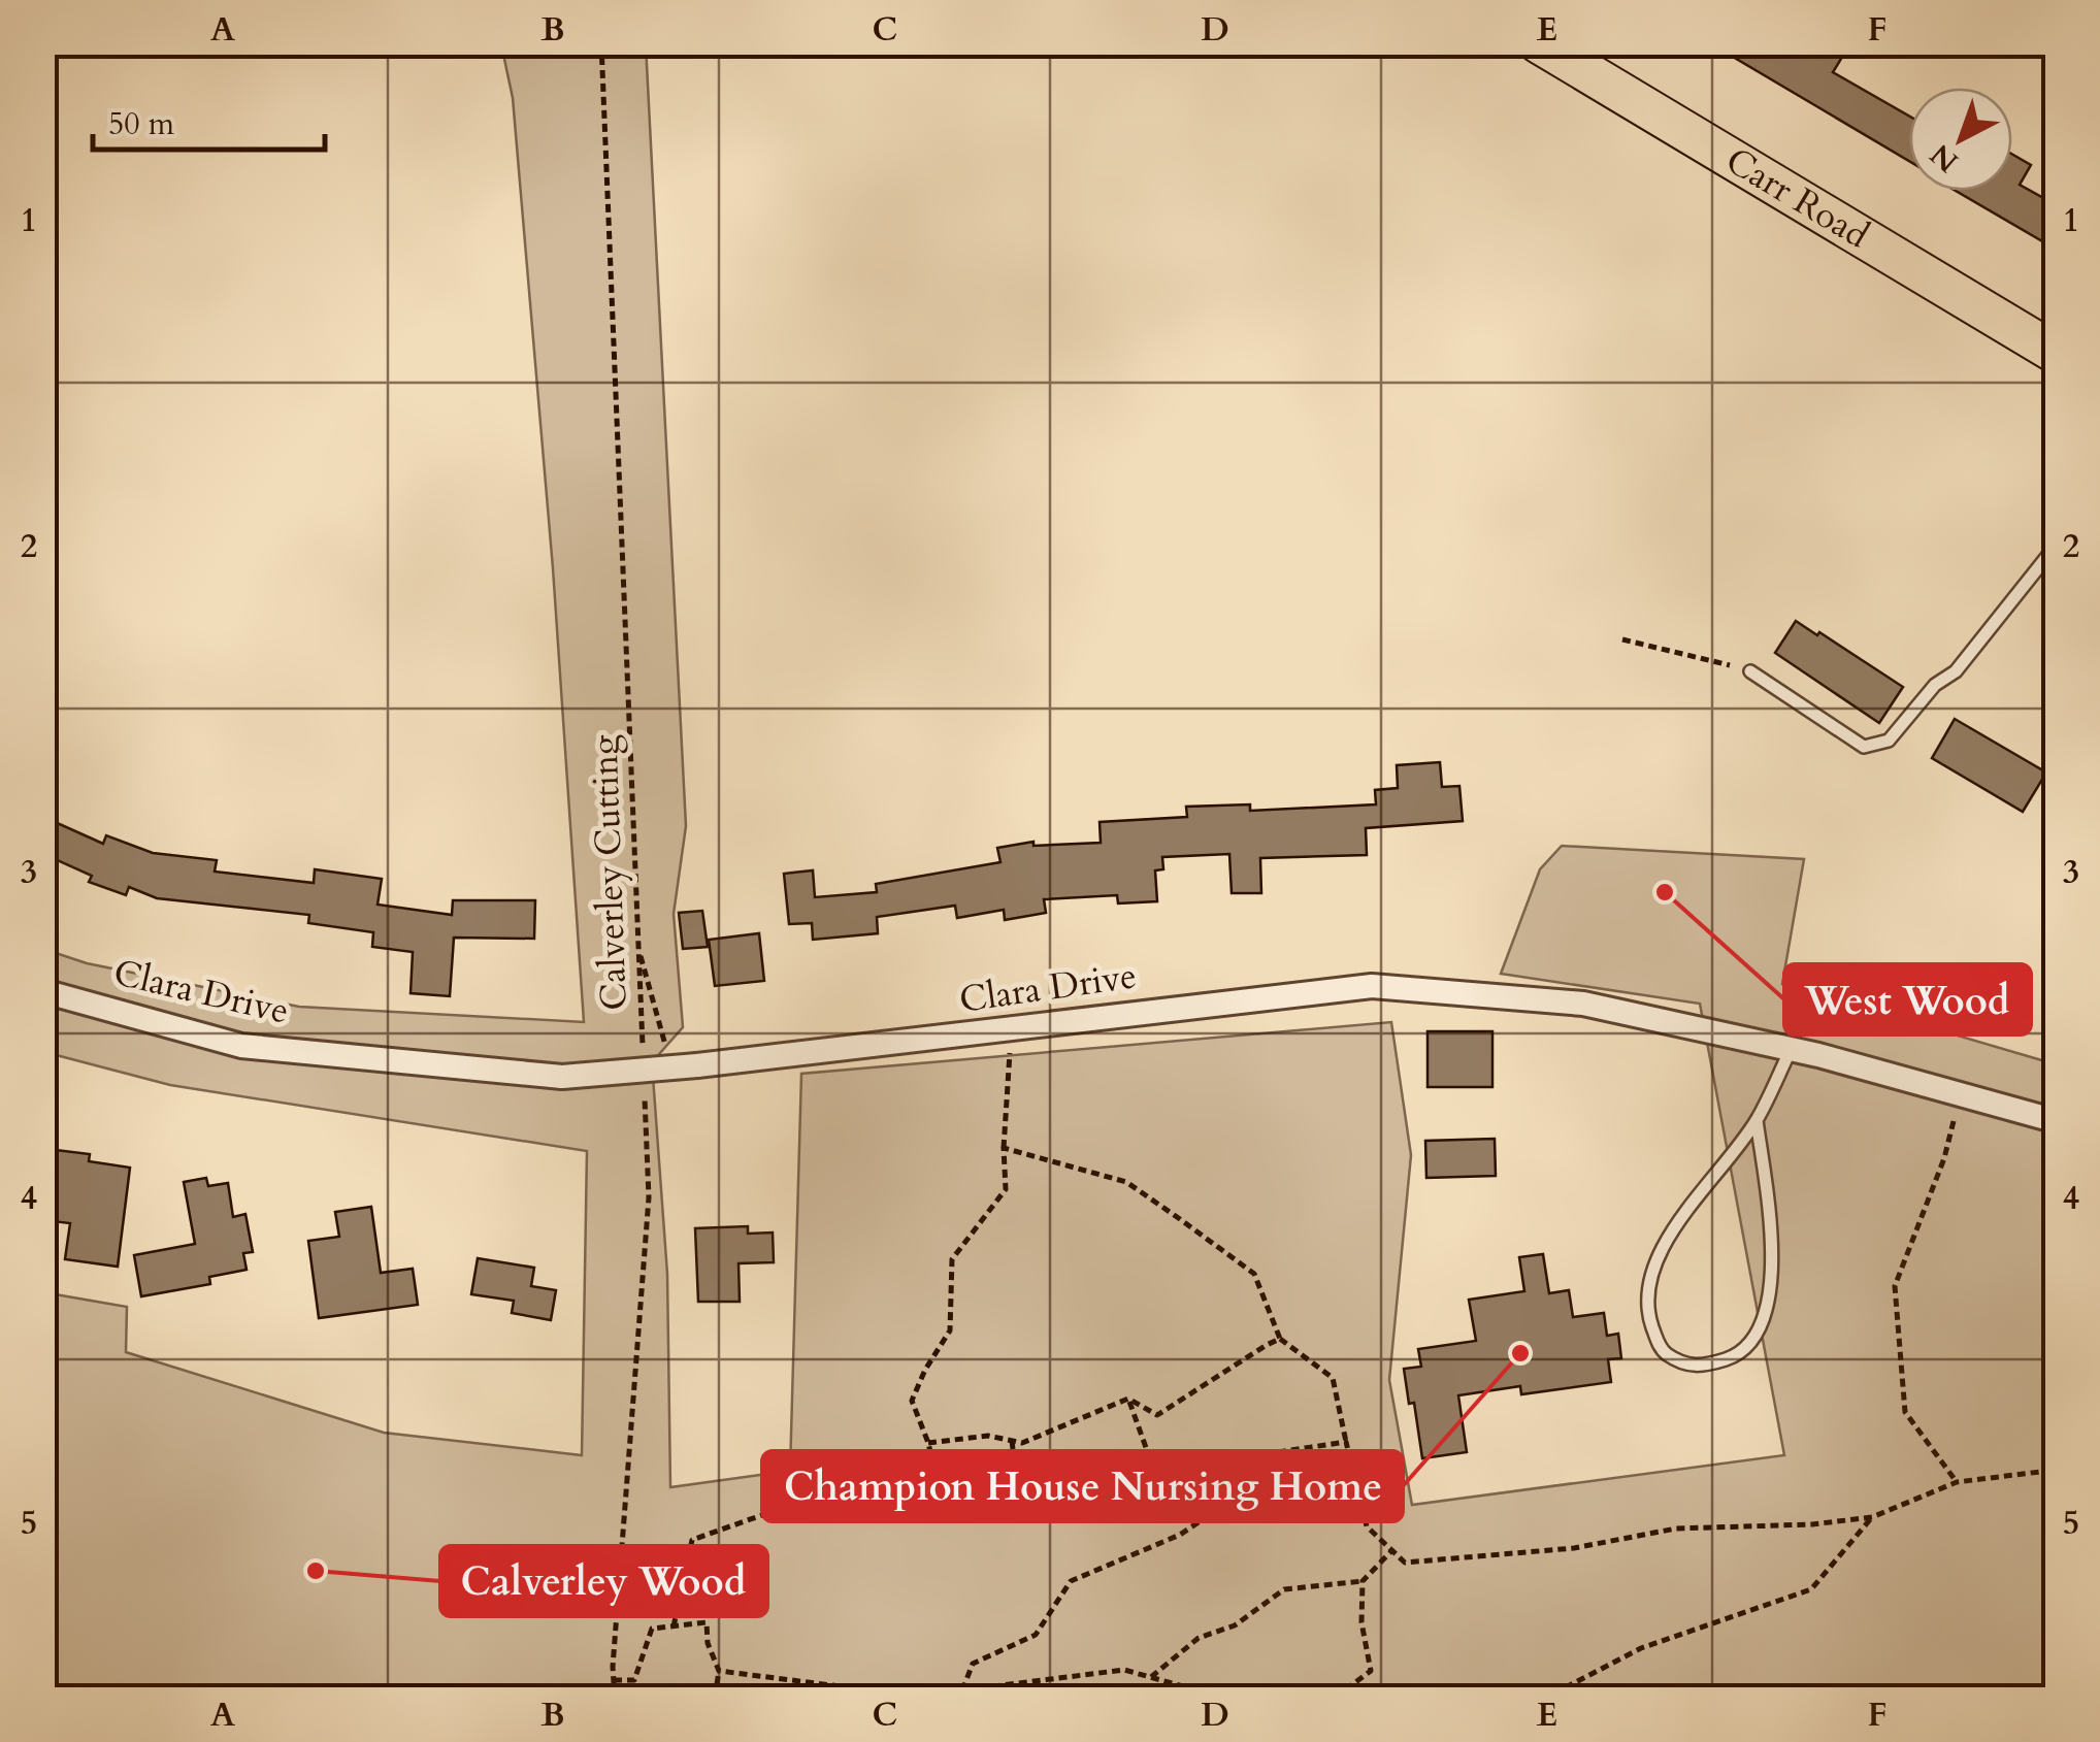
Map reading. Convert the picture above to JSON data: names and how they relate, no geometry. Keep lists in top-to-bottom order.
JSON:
{
  "streets": {
    "main road": ["Carr Road"],
    "street": ["Clara Drive"],
    "path": ["Calverley Cutting"]
  },
  "places": ["West Wood", "Champion House Nursing Home", "Calverley Wood"],
  "scale_bar": "50 m",
  "north": "bottom left",
  "grid": {
    "columns": [
      "A",
      "B",
      "C",
      "D",
      "E",
      "F"
    ],
    "rows": [
      "1",
      "2",
      "3",
      "4",
      "5"
    ]
  }
}
